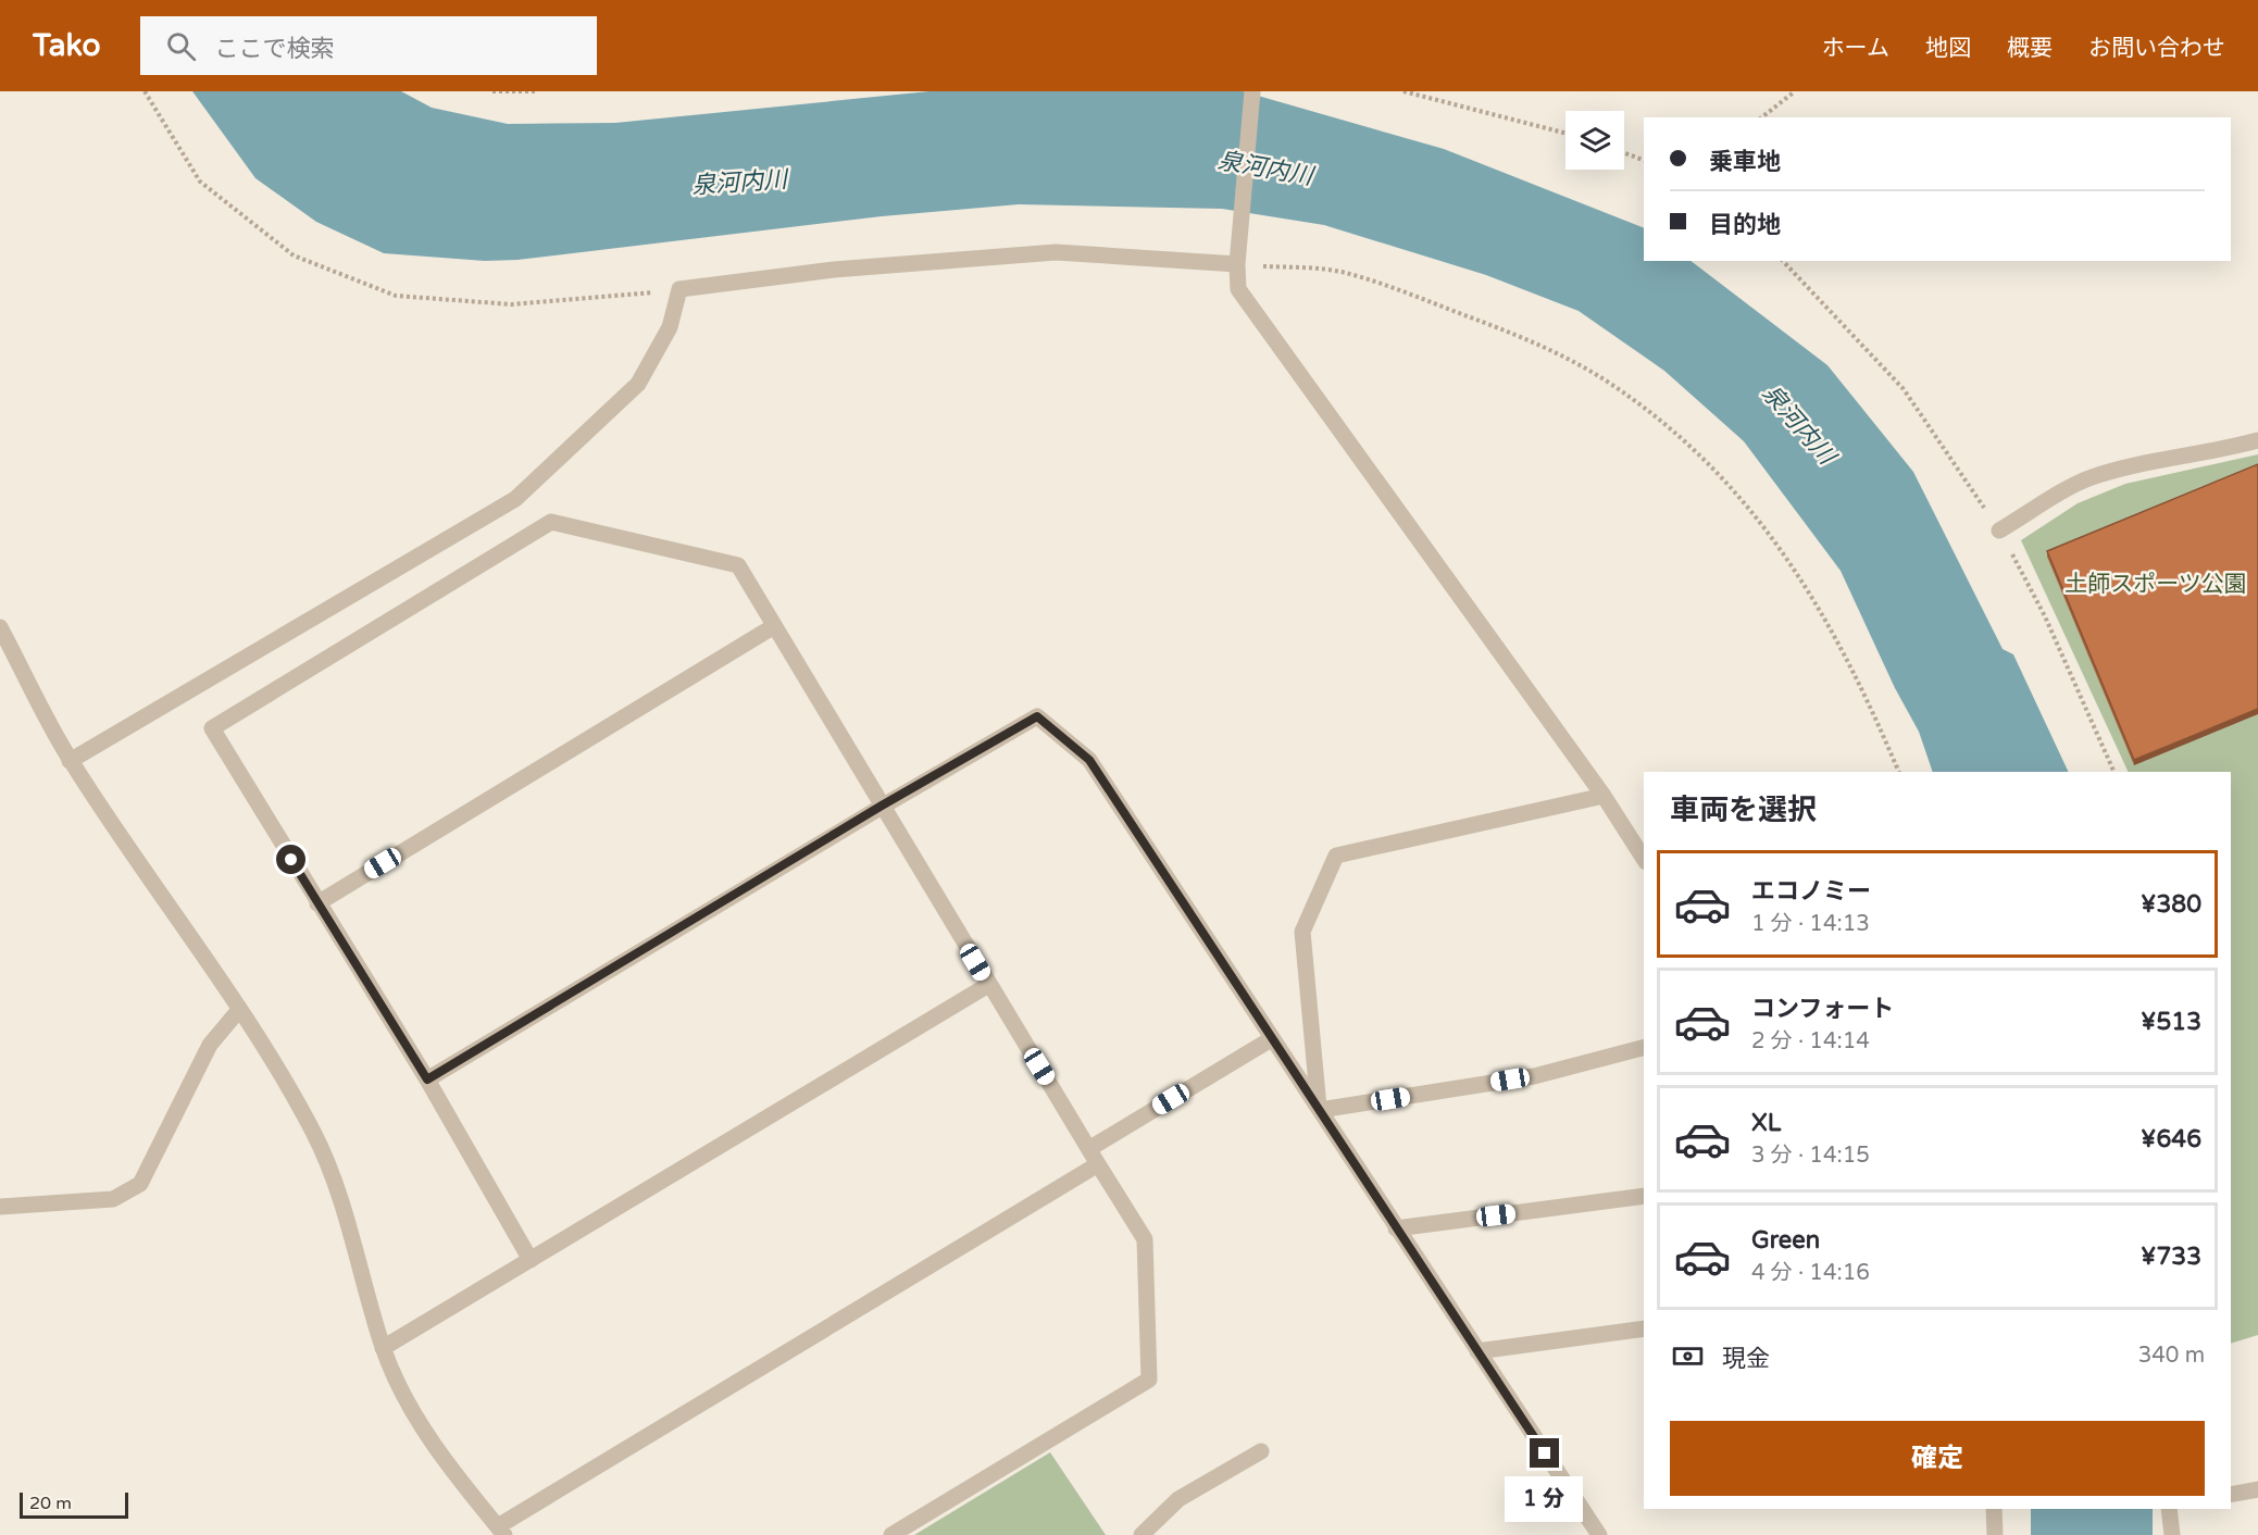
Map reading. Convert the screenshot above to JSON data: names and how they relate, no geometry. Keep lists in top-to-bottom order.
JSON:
{
  "water": ["泉河内川"],
  "parks": ["土師スポーツ公園"],
  "scale_bar": "20 m",
  "page": {
    "header": "Tako",
    "search": "ここで検索",
    "nav": [
      "ホーム",
      "地図",
      "概要",
      "お問い合わせ"
    ],
    "banner": ["乗車地", "目的地"],
    "heading": "車両を選択",
    "list": [
      {
        "name": "エコノミー",
        "note": "1 分 · 14:13",
        "value": "¥380"
      },
      {
        "name": "コンフォート",
        "note": "2 分 · 14:14",
        "value": "¥513"
      },
      {
        "name": "XL",
        "note": "3 分 · 14:15",
        "value": "¥646"
      },
      {
        "name": "Green",
        "note": "4 分 · 14:16",
        "value": "¥733"
      }
    ],
    "pay": ["現金", "340 m"],
    "buttons": "確定",
    "bubble": "1 分",
    "scale": "20 m"
  }
}
